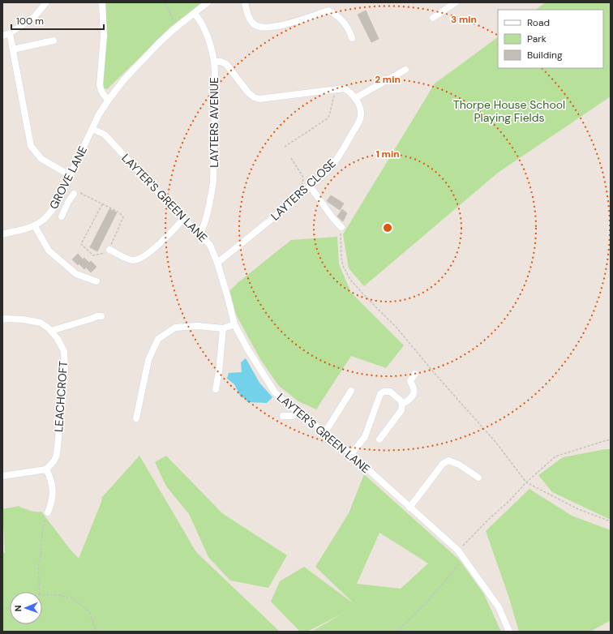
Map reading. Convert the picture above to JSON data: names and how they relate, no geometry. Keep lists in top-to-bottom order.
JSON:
{
  "streets": {
    "street": [
      "LAYTERS AVENUE",
      "GROVE LANE",
      "LAYTERS CLOSE",
      "LAYTER'S GREEN LANE",
      "LEACHCROFT"
    ]
  },
  "crossings": [
    ["LAYTERS AVENUE", "GROVE LANE"],
    ["LAYTERS AVENUE", "LAYTERS CLOSE"],
    ["LAYTERS AVENUE", "LAYTER'S GREEN LANE"],
    ["GROVE LANE", "LAYTER'S GREEN LANE"],
    ["LAYTERS CLOSE", "LAYTER'S GREEN LANE"]
  ],
  "parks": ["Thorpe House School Playing Fields"],
  "legend": ["Road", "Park", "Building"],
  "scale_bar": "100 m",
  "north": "left",
  "rings": ["3 min", "2 min", "1 min"]
}
